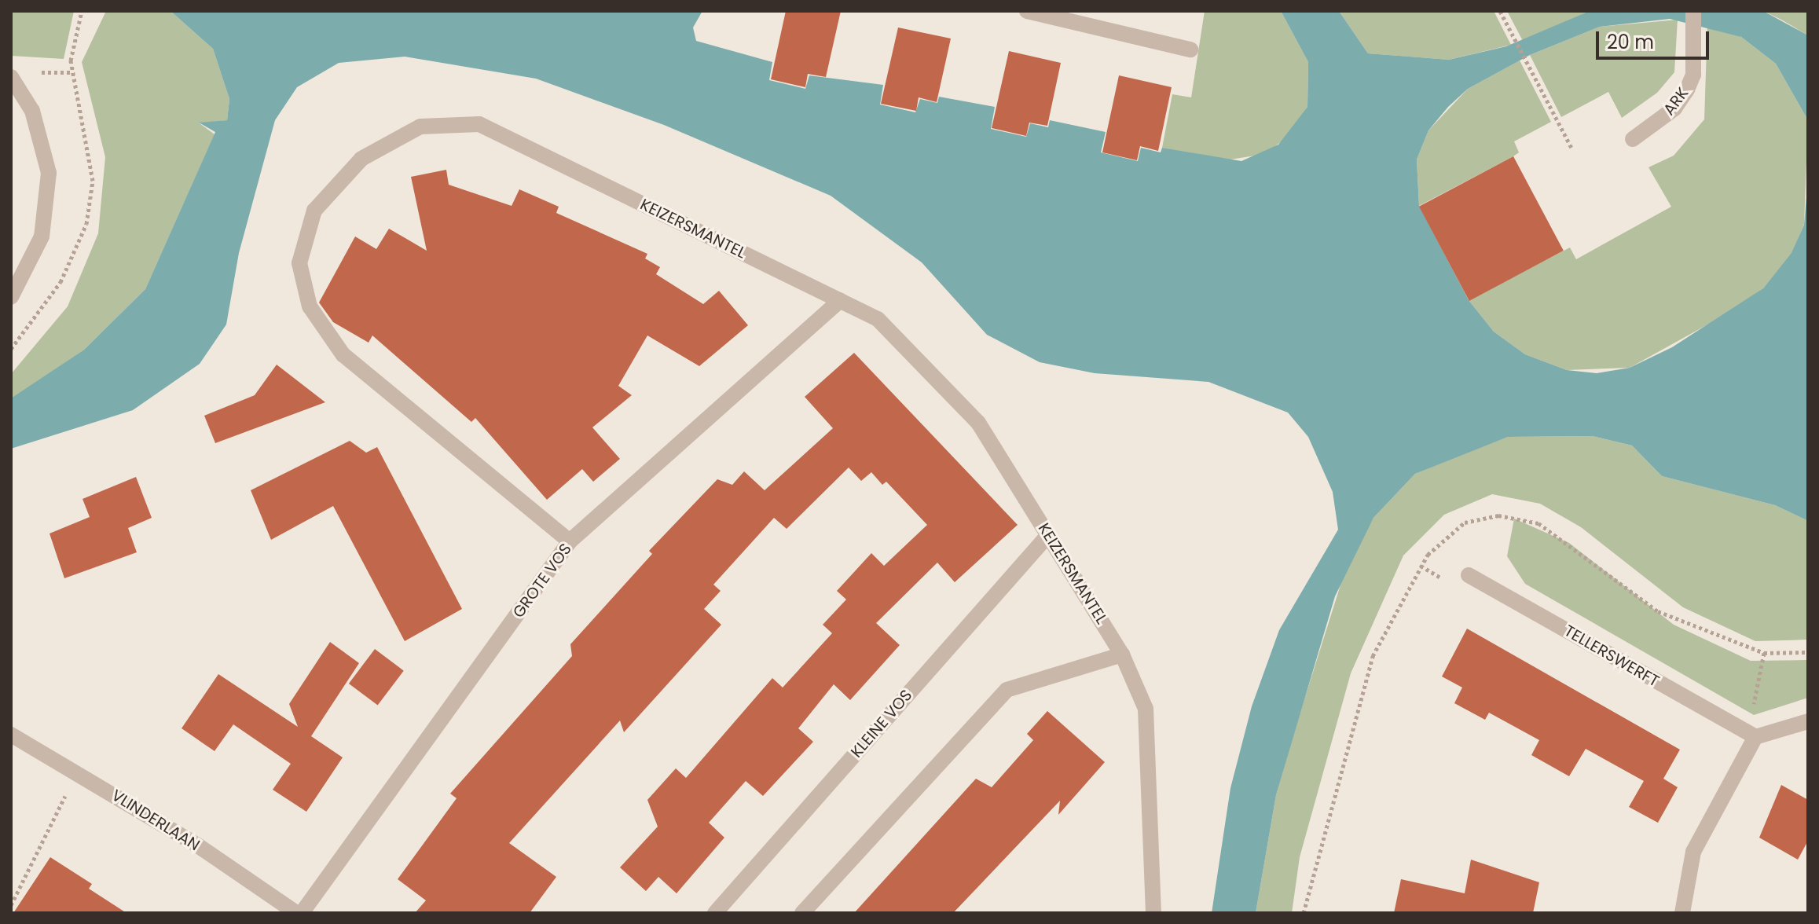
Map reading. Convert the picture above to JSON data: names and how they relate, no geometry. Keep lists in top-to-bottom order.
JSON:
{
  "streets": {
    "street": [
      "ARK",
      "KEIZERSMANTEL",
      "GROTE VOS",
      "TELLERSWERFT",
      "KLEINE VOS",
      "VLINDERLAAN"
    ]
  },
  "crossings": [
    ["KEIZERSMANTEL", "GROTE VOS"],
    ["KEIZERSMANTEL", "KLEINE VOS"]
  ],
  "scale_bar": "20 m"
}
